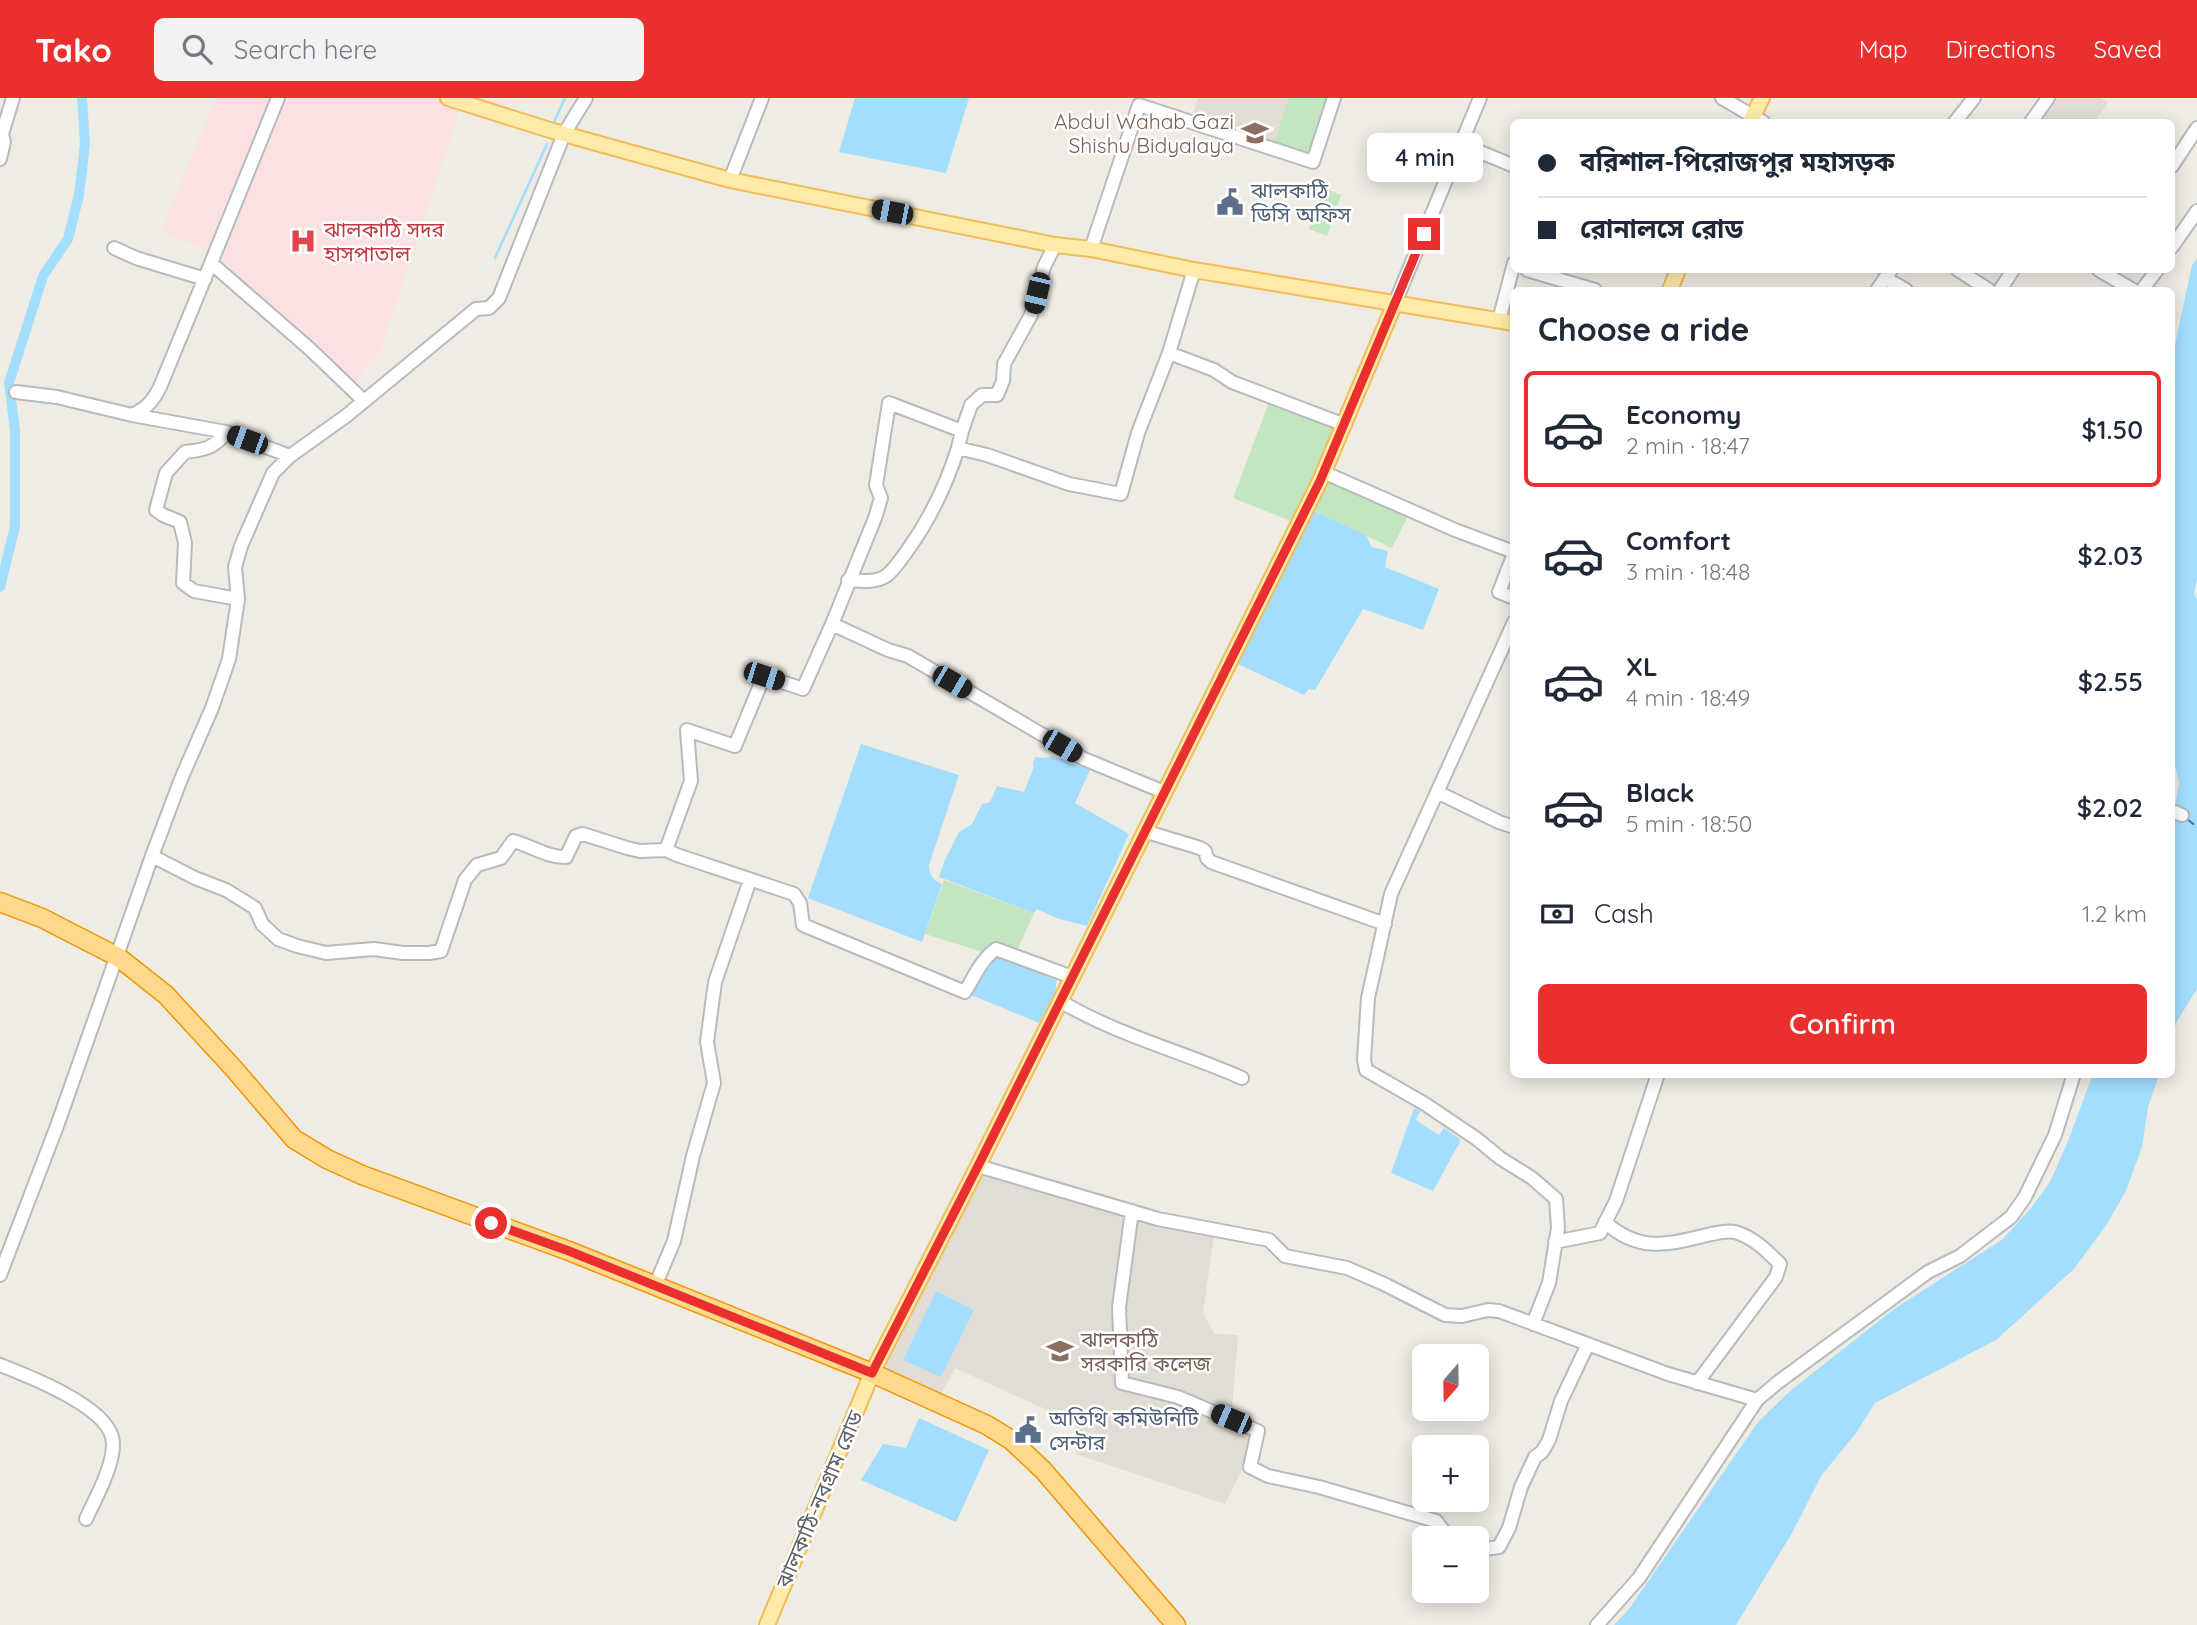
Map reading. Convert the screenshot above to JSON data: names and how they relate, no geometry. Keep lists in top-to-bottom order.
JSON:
{
  "streets": {
    "main road": ["ঝালকাঠি-নবগ্রাম রোড"]
  },
  "places": {
    "school or university": ["Abdul Wahab Gazi Shishu Bidyalaya", "ঝালকাঠি সরকারি কলেজ"],
    "public building": ["ঝালকাঠি ডিসি অফিস", "অতিথি কমিউনিটি সেন্টার"],
    "hospital": ["ঝালকাঠি সদর হাসপাতাল"]
  },
  "north": "bottom",
  "page": {
    "header": "Tako",
    "search": "Search here",
    "nav": ["Map", "Directions", "Saved"],
    "banner": ["বরিশাল-পিরোজপুর মহাসড়ক", "রোনালসে রোড"],
    "bubble": "4 min",
    "heading": "Choose a ride",
    "list": [
      {
        "name": "Economy",
        "note": "2 min · 18:47",
        "value": "$1.50"
      },
      {
        "name": "Comfort",
        "note": "3 min · 18:48",
        "value": "$2.03"
      },
      {
        "name": "XL",
        "note": "4 min · 18:49",
        "value": "$2.55"
      },
      {
        "name": "Black",
        "note": "5 min · 18:50",
        "value": "$2.02"
      }
    ],
    "pay": ["Cash", "1.2 km"],
    "buttons": "Confirm",
    "map_buttons": ["+", "−"]
  }
}
